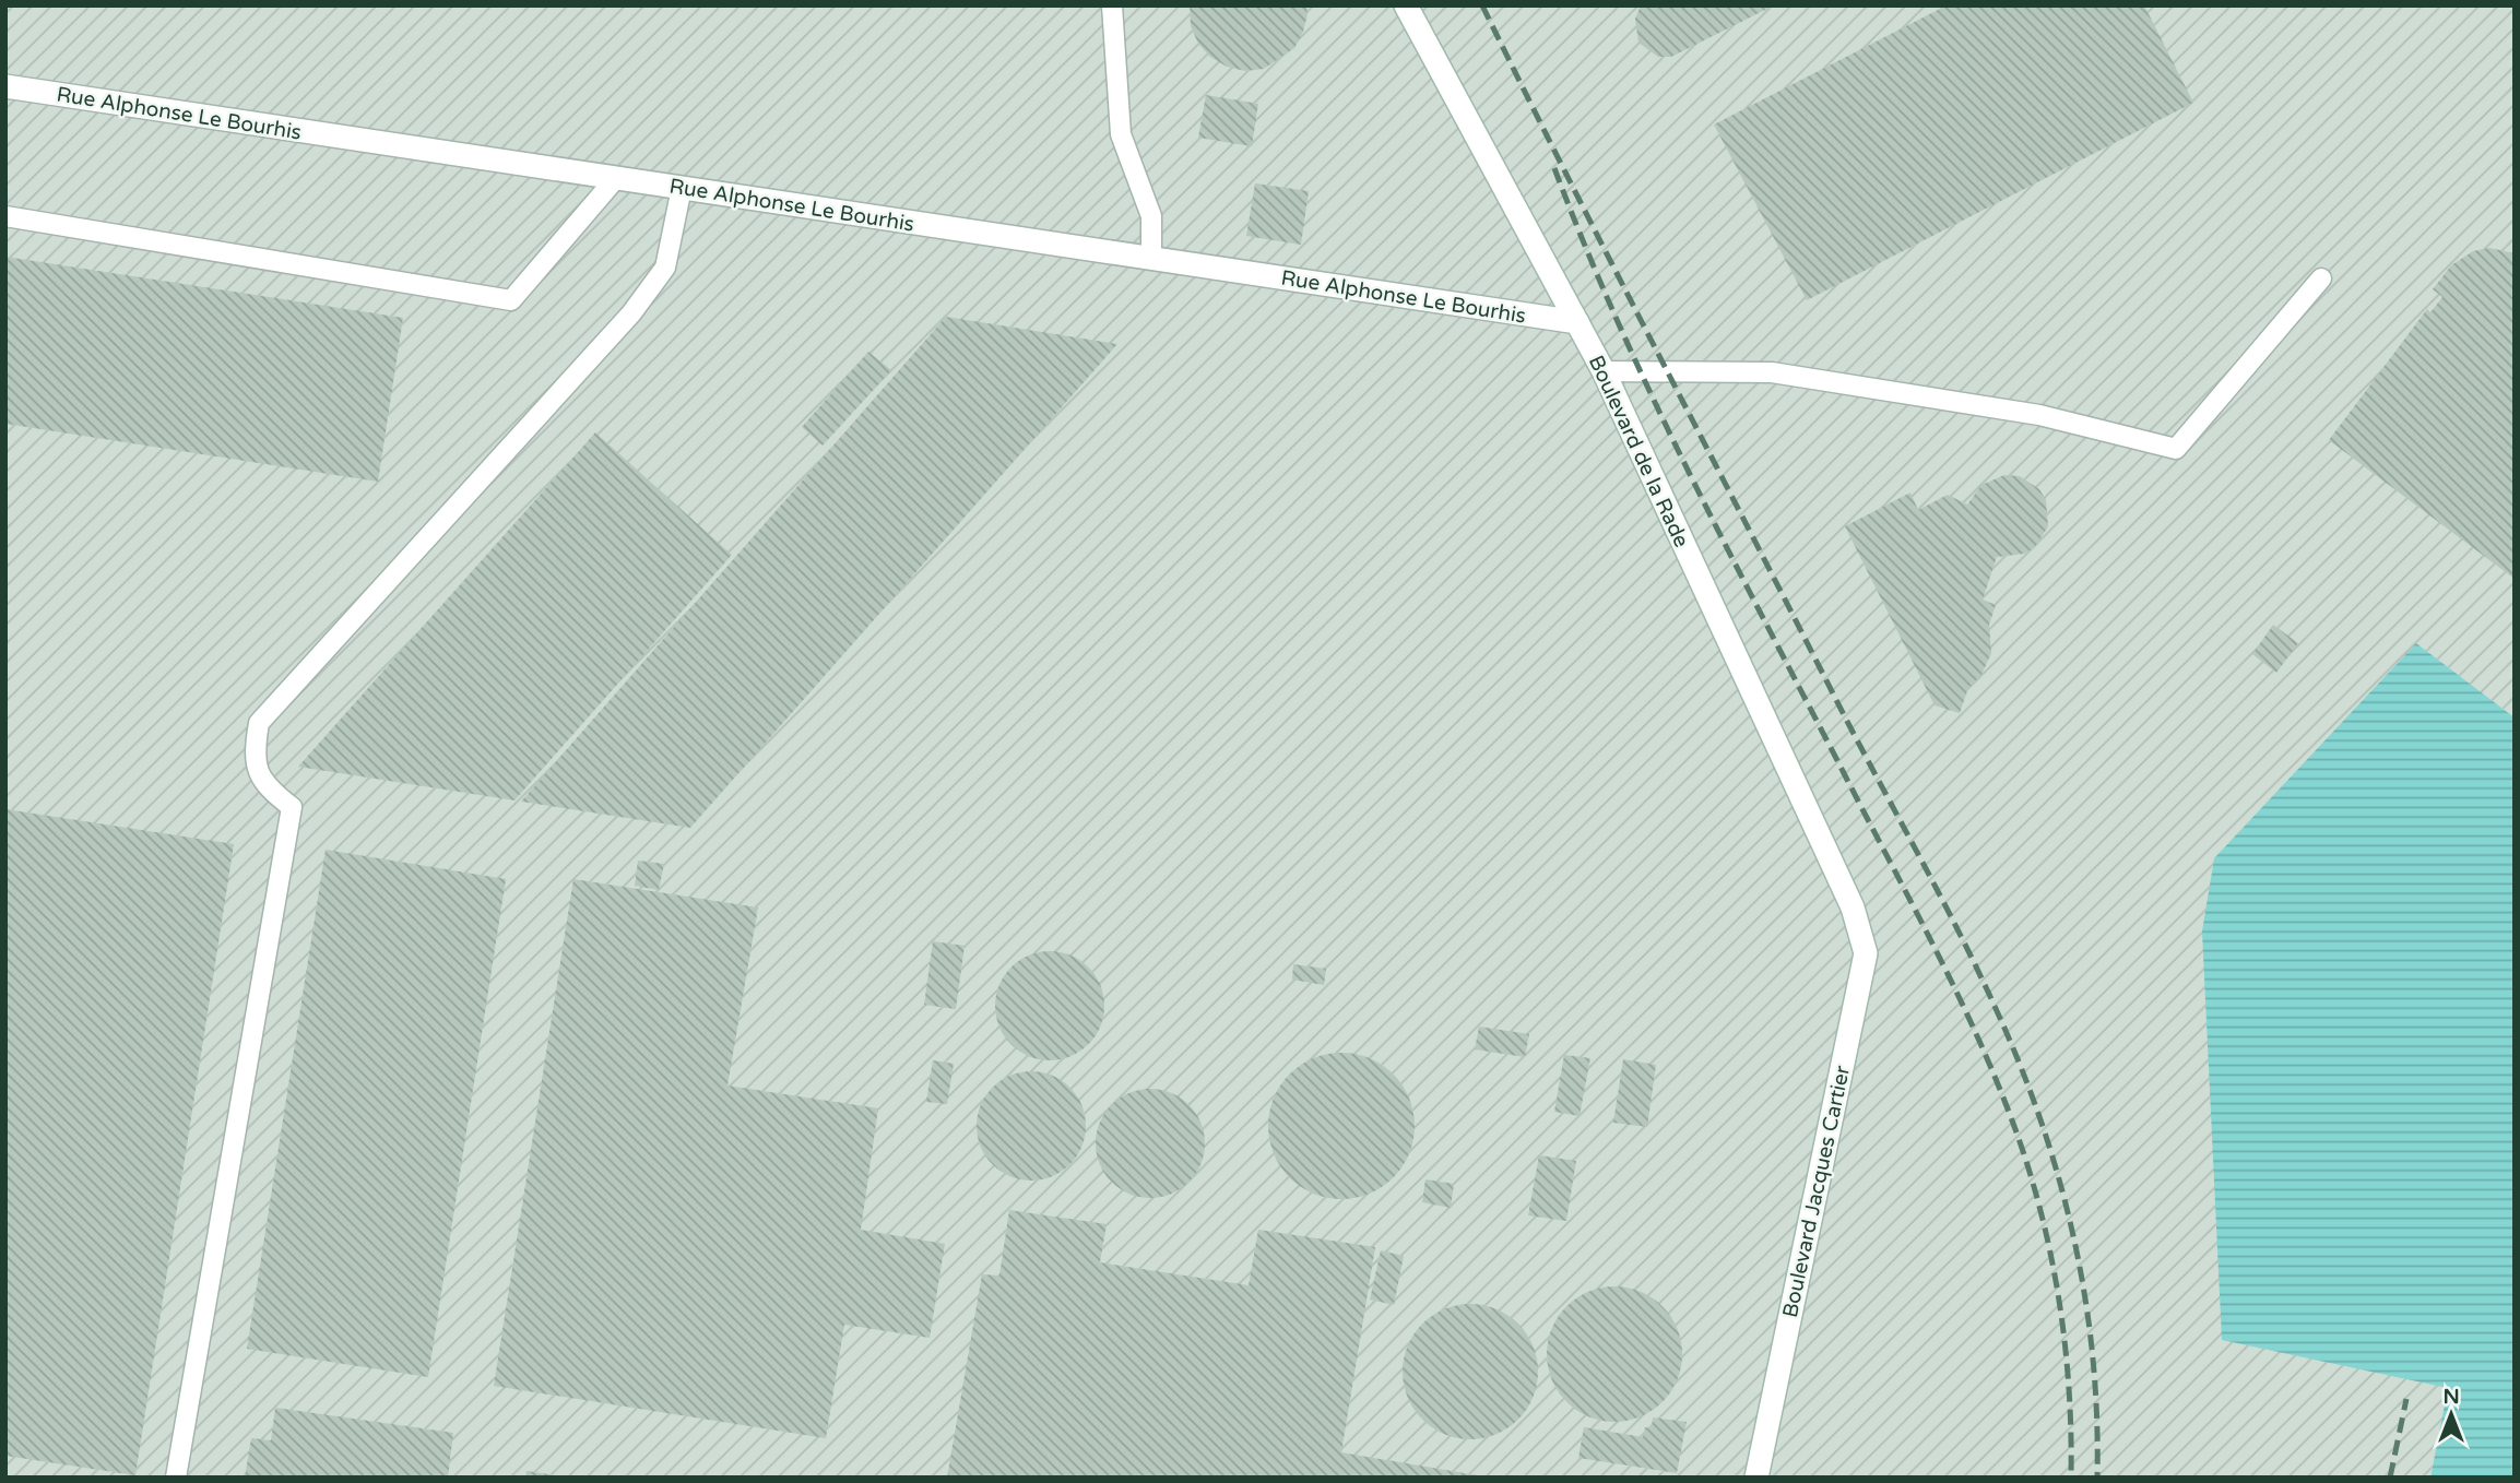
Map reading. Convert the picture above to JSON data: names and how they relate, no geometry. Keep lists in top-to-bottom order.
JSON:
{
  "streets": {
    "street": ["Rue Alphonse Le Bourhis", "Boulevard de la Rade", "Boulevard Jacques Cartier"]
  },
  "crossings": [
    ["Rue Alphonse Le Bourhis", "Boulevard de la Rade"],
    ["Boulevard de la Rade", "Boulevard Jacques Cartier"]
  ],
  "north": "top"
}
